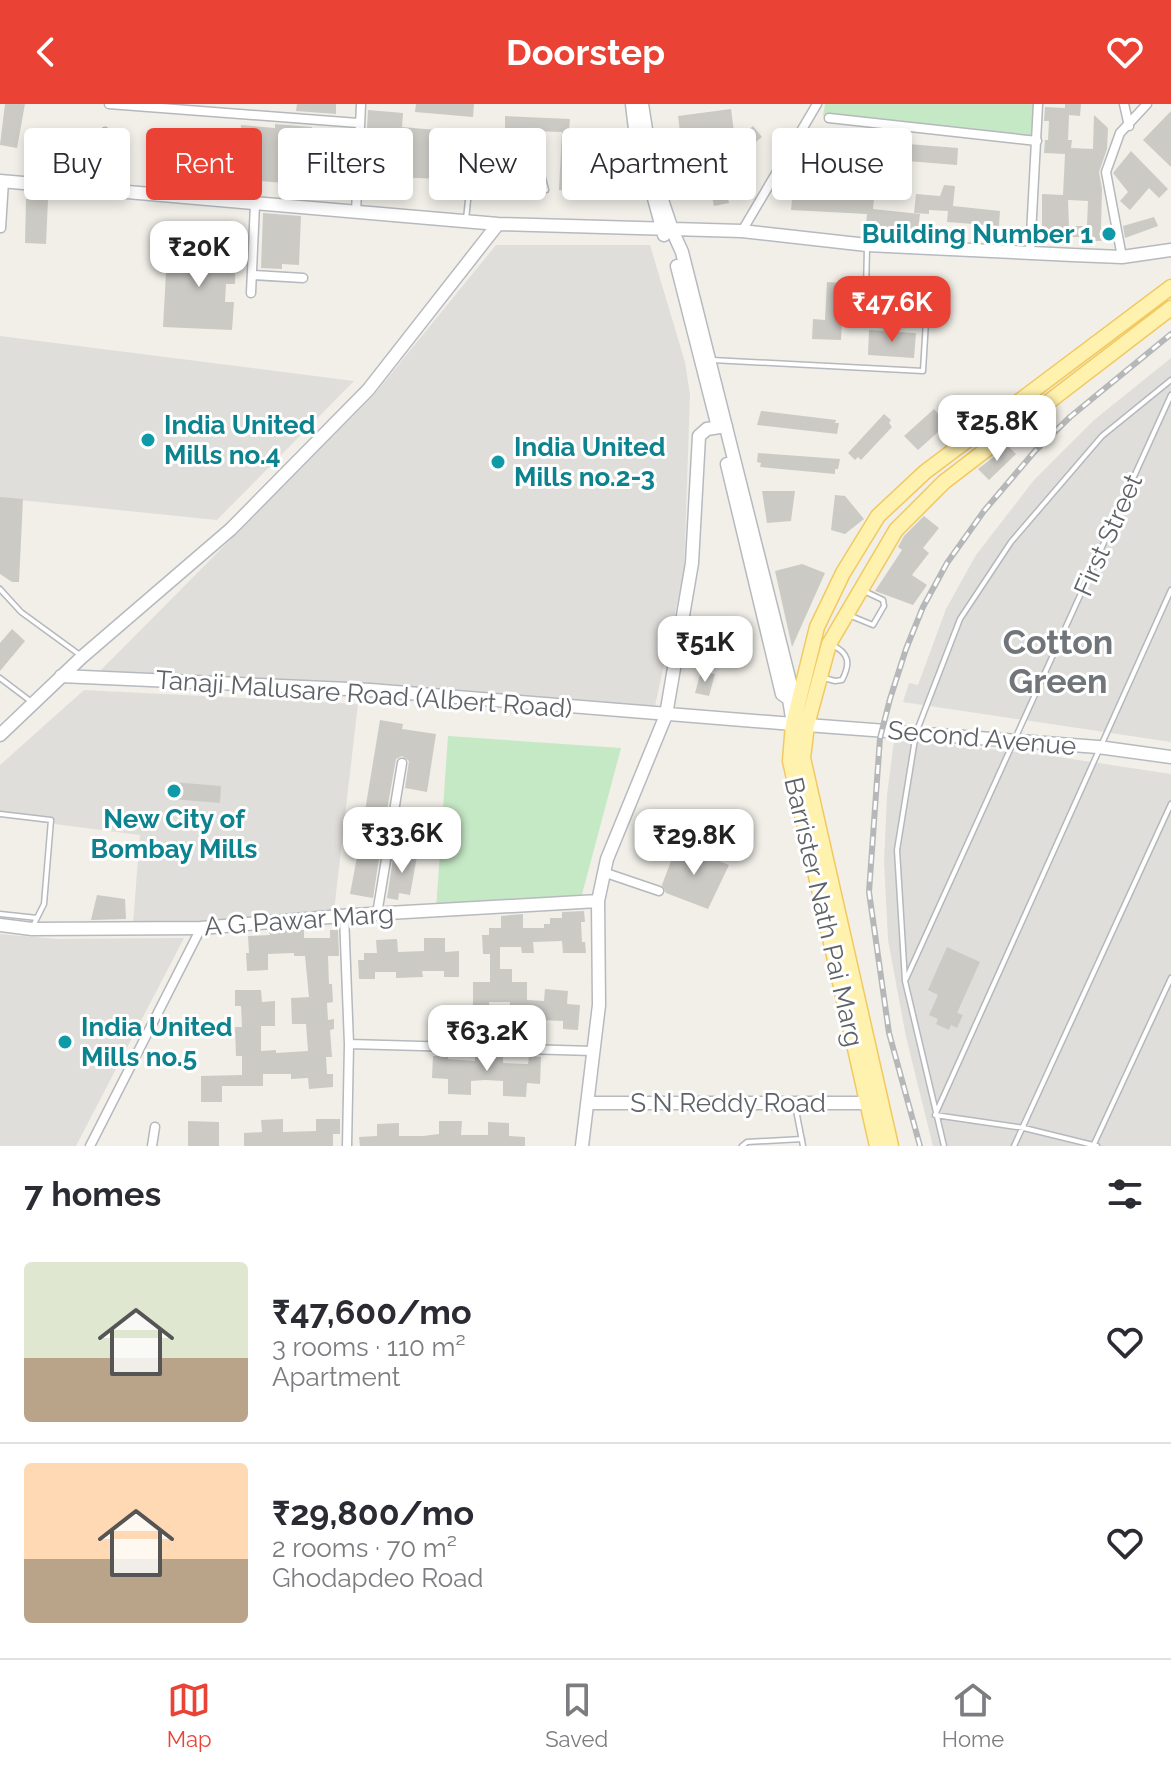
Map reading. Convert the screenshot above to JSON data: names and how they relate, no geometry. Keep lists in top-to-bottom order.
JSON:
{
  "streets": {
    "main road": ["Barrister Nath Pai Marg"],
    "street": [
      "Tanaji Malusare Road (Albert Road)",
      "Second Avenue",
      "A G Pawar Marg",
      "S N Reddy Road"
    ],
    "lane": ["First Street"]
  },
  "crossings": [
    ["First Street", "Second Avenue"],
    ["Tanaji Malusare Road (Albert Road)", "Second Avenue"],
    ["Tanaji Malusare Road (Albert Road)", "Barrister Nath Pai Marg"],
    ["Second Avenue", "Barrister Nath Pai Marg"],
    ["Barrister Nath Pai Marg", "S N Reddy Road"]
  ],
  "districts": ["Cotton Green"],
  "places": [
    "Building Number 1",
    "India United Mills no.4",
    "India United Mills no.2-3",
    "New City of Bombay Mills",
    "India United Mills no.5"
  ],
  "page": {
    "header": "Doorstep",
    "chip": [
      "Buy",
      "Rent",
      "Filters",
      "New",
      "Apartment",
      "House"
    ],
    "price": [
      "₹20K",
      "₹47.6K",
      "₹25.8K",
      "₹51K",
      "₹33.6K",
      "₹29.8K",
      "₹63.2K"
    ],
    "heading": "7 homes",
    "list": [
      {
        "name": "₹47,600/mo",
        "note": "3 rooms · 110 m² · Apartment"
      },
      {
        "name": "₹29,800/mo",
        "note": "2 rooms · 70 m² · Ghodapdeo Road"
      }
    ],
    "tabs": ["Map", "Saved", "Home"]
  }
}
